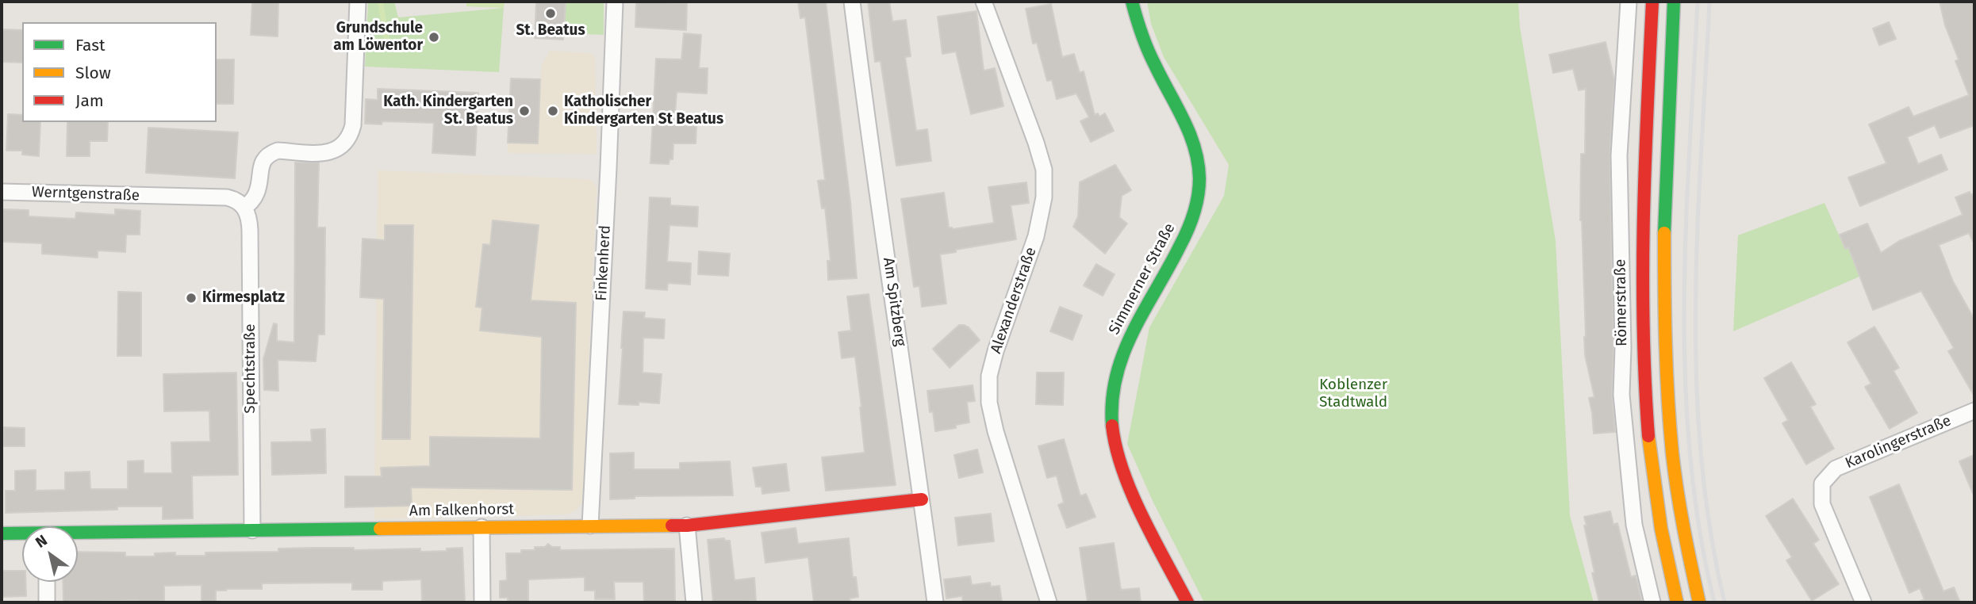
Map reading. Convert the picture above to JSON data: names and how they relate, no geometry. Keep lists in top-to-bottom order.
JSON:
{
  "streets": {
    "main road": ["Simmerner Straße", "Am Falkenhorst"],
    "street": [
      "Werntgenstraße",
      "Finkenherd",
      "Alexanderstraße",
      "Am Spitzberg",
      "Römerstraße",
      "Spechtstraße",
      "Karolingerstraße"
    ]
  },
  "crossings": [
    ["Werntgenstraße", "Spechtstraße"],
    ["Finkenherd", "Am Falkenhorst"],
    ["Am Spitzberg", "Am Falkenhorst"],
    ["Spechtstraße", "Am Falkenhorst"]
  ],
  "parks": ["Koblenzer Stadtwald"],
  "places": [
    "St. Beatus",
    "Grundschule am Löwentor",
    "Kath. Kindergarten St. Beatus",
    "Katholischer Kindergarten St Beatus",
    "Kirmesplatz"
  ],
  "legend": ["Fast", "Slow", "Jam"],
  "north": "top left"
}
